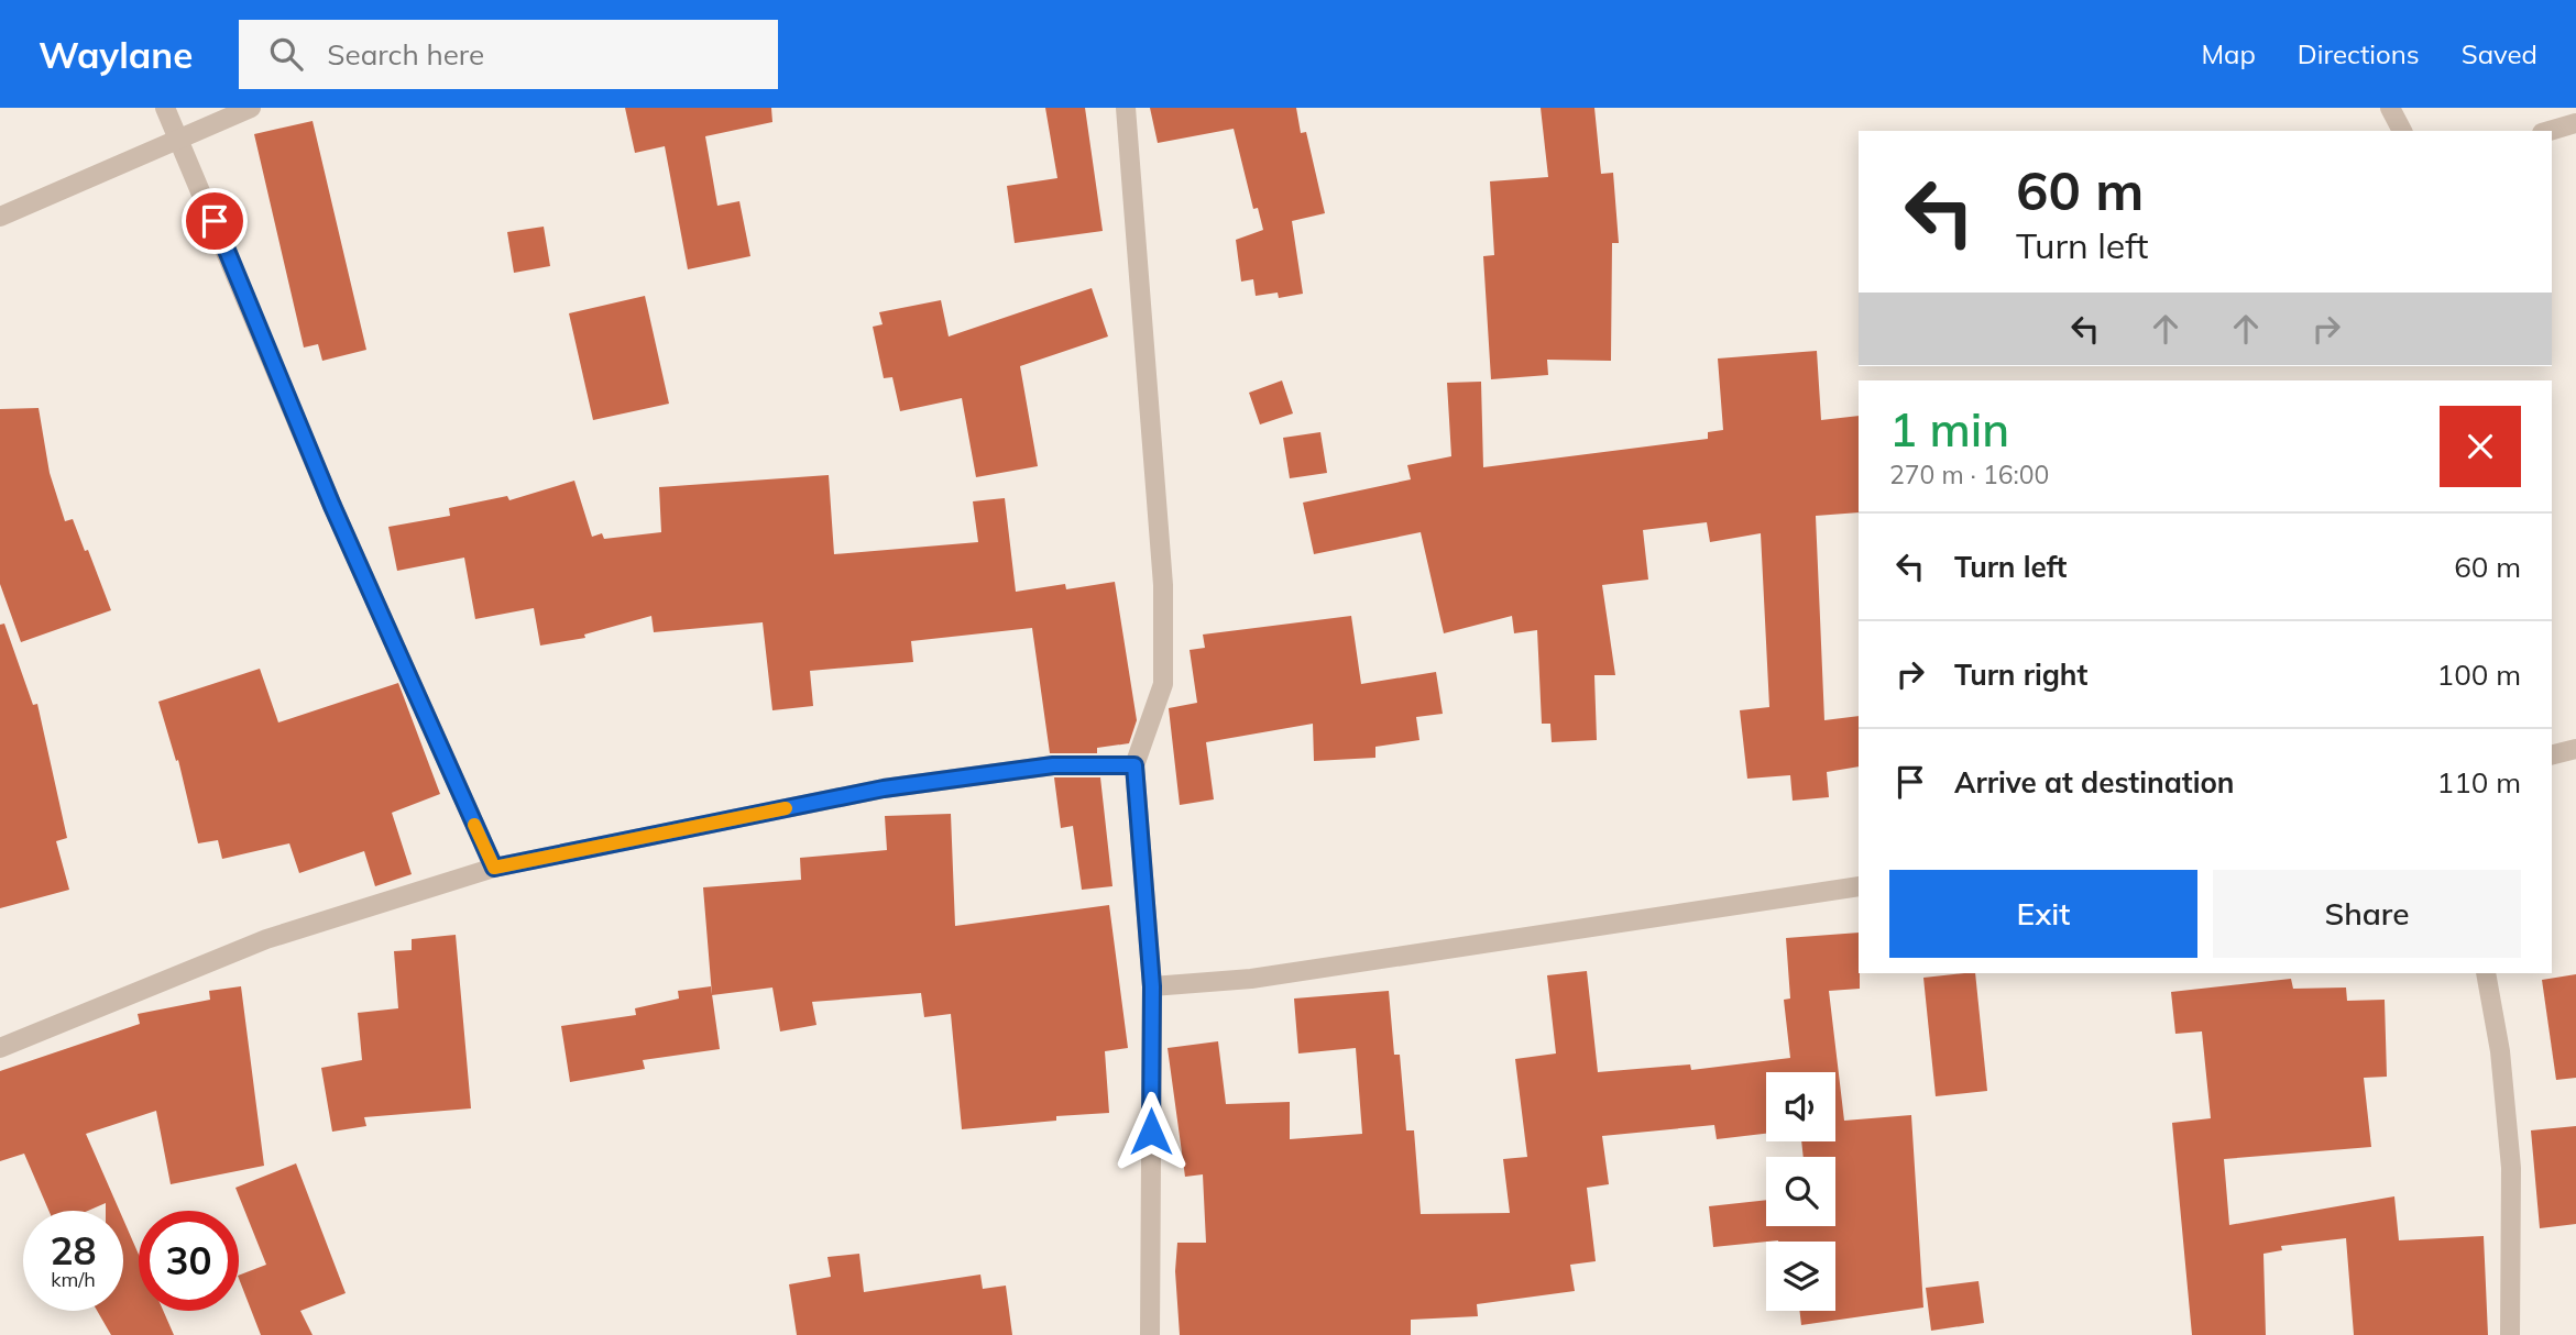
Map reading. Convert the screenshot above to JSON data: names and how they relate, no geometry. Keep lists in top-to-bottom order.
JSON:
{
  "page": {
    "header": "Waylane",
    "search": "Search here",
    "nav": ["Map", "Directions", "Saved"],
    "turn": ["60 m", "Turn left"],
    "heading": ["1 min", "270 m · 16:00"],
    "list": [
      {
        "name": "Turn left",
        "value": "60 m"
      },
      {
        "name": "Turn right",
        "value": "100 m"
      },
      {
        "name": "Arrive at destination",
        "value": "110 m"
      }
    ],
    "buttons": ["Exit", "Share"],
    "speed": "28 km/h",
    "limit": "30"
  }
}
